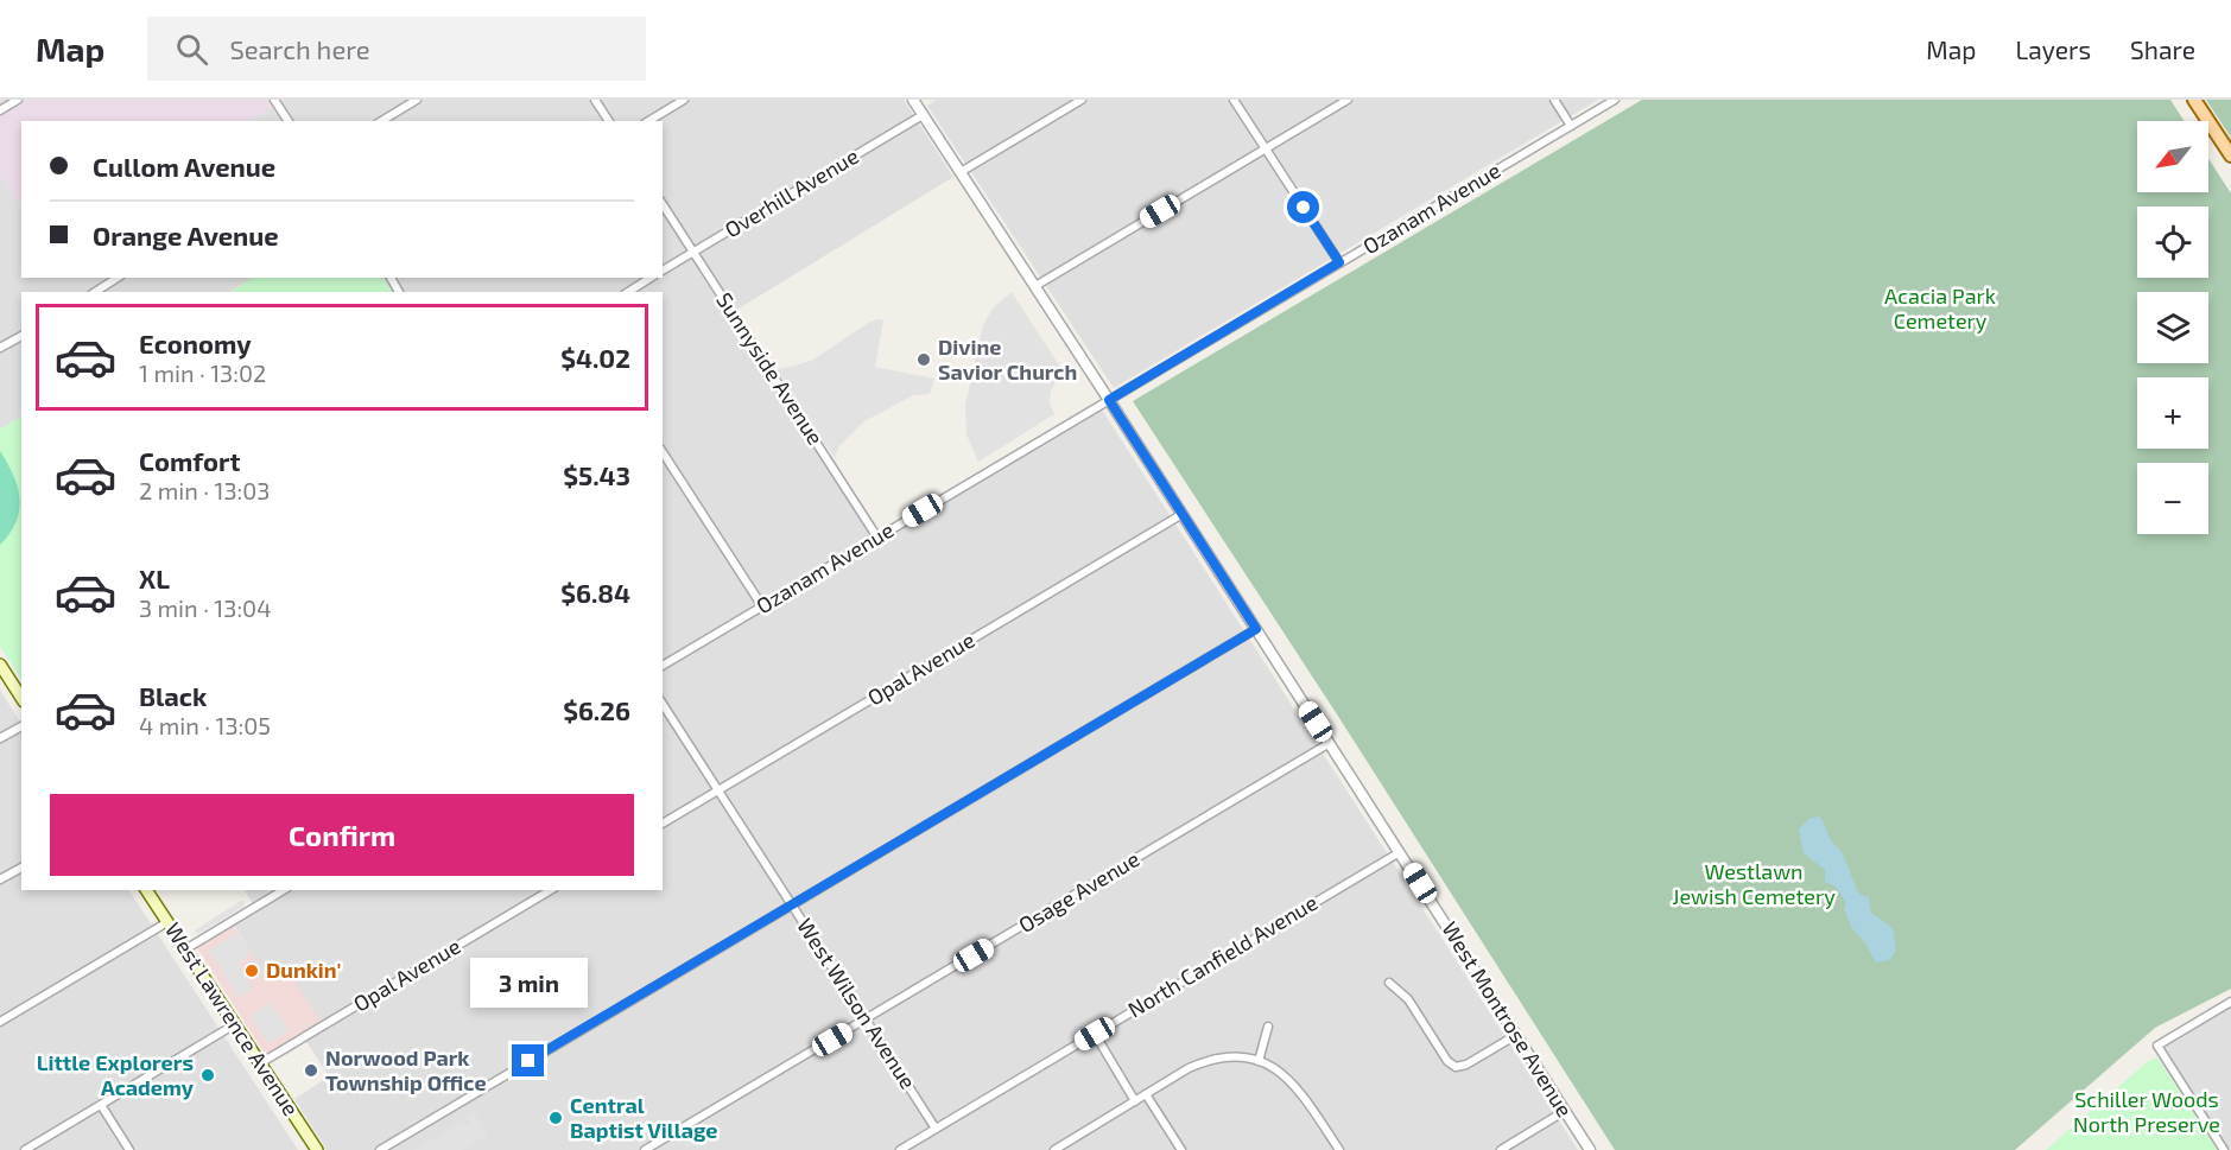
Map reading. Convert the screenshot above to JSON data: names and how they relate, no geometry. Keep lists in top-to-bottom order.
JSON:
{
  "streets": {
    "main road": ["West Lawrence Avenue"],
    "street": [
      "Overhill Avenue",
      "Ozanam Avenue",
      "Sunnyside Avenue",
      "Opal Avenue",
      "Osage Avenue",
      "North Canfield Avenue",
      "West Wilson Avenue",
      "West Montrose Avenue"
    ]
  },
  "crossings": [
    ["Overhill Avenue", "Sunnyside Avenue"],
    ["Overhill Avenue", "West Montrose Avenue"],
    ["Ozanam Avenue", "Sunnyside Avenue"],
    ["Ozanam Avenue", "West Montrose Avenue"],
    ["Opal Avenue", "West Wilson Avenue"],
    ["Opal Avenue", "West Lawrence Avenue"],
    ["Opal Avenue", "West Montrose Avenue"],
    ["Osage Avenue", "West Wilson Avenue"],
    ["Osage Avenue", "West Montrose Avenue"],
    ["North Canfield Avenue", "West Wilson Avenue"],
    ["North Canfield Avenue", "West Montrose Avenue"]
  ],
  "parks": ["Acacia Park Cemetery", "Westlawn Jewish Cemetery", "Schiller Woods North Preserve"],
  "places": [
    "Divine Savior Church",
    "Dunkin'",
    "Norwood Park Township Office",
    "Little Explorers Academy",
    "Central Baptist Village"
  ],
  "north": "bottom left",
  "page": {
    "header": "Map",
    "search": "Search here",
    "nav": ["Map", "Layers", "Share"],
    "map_buttons": ["+", "−"],
    "banner": ["Cullom Avenue", "Orange Avenue"],
    "list": [
      {
        "name": "Economy",
        "note": "1 min · 13:02",
        "value": "$4.02"
      },
      {
        "name": "Comfort",
        "note": "2 min · 13:03",
        "value": "$5.43"
      },
      {
        "name": "XL",
        "note": "3 min · 13:04",
        "value": "$6.84"
      },
      {
        "name": "Black",
        "note": "4 min · 13:05",
        "value": "$6.26"
      }
    ],
    "buttons": "Confirm",
    "bubble": "3 min"
  }
}
